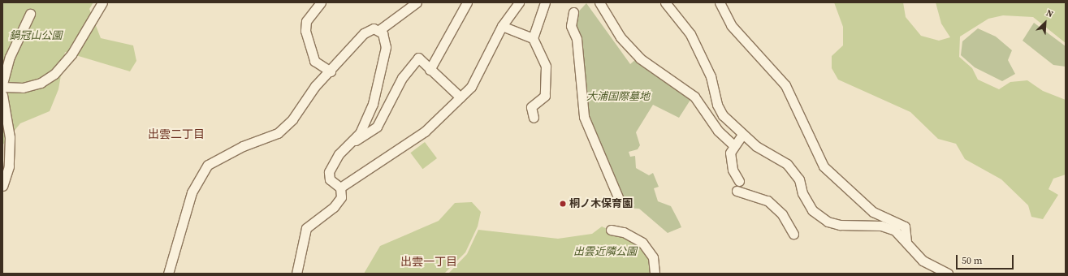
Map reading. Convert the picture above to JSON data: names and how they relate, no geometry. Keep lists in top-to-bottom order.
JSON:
{
  "districts": ["出雲二丁目", "出雲一丁目"],
  "parks": ["鍋冠山公園", "大浦国際墓地", "出雲近隣公園"],
  "places": ["桐ノ木保育園"],
  "scale_bar": "50 m",
  "north": "top right"
}
